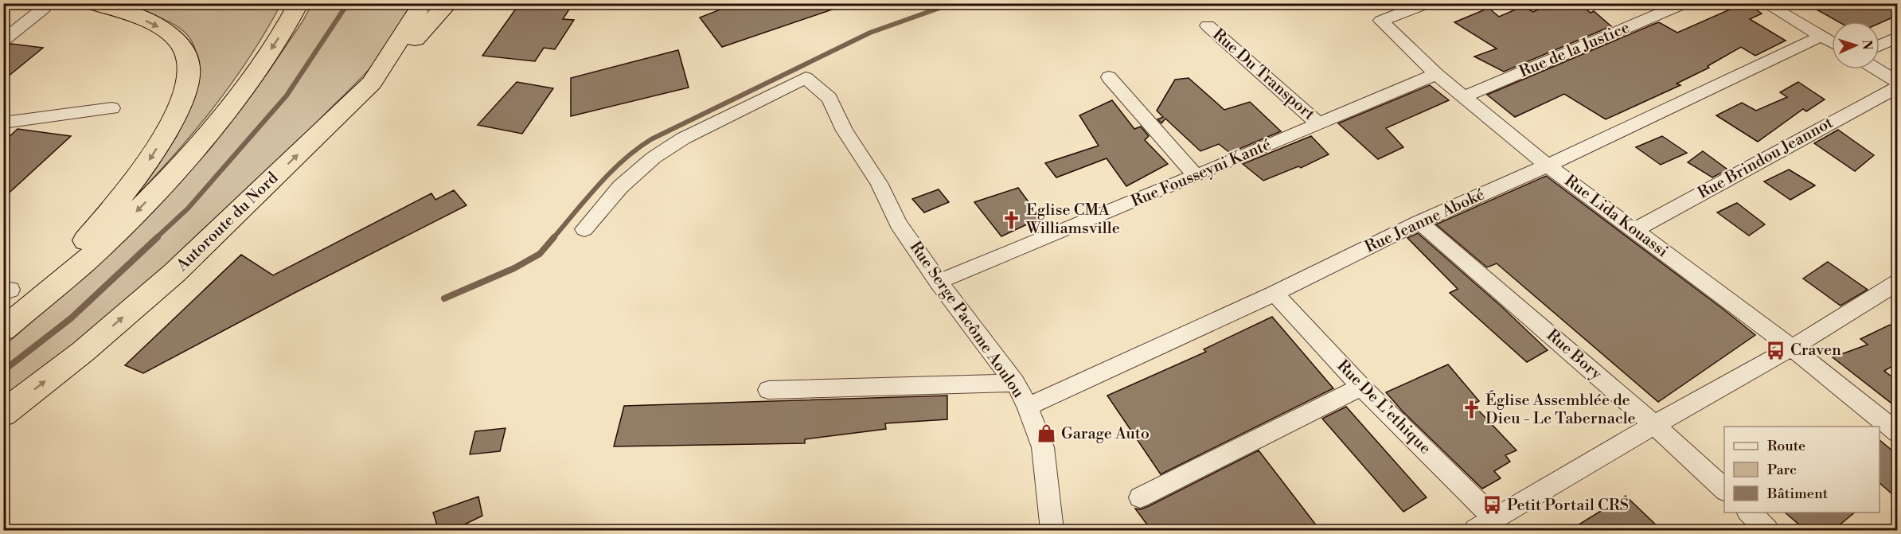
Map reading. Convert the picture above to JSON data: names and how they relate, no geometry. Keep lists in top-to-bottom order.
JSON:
{
  "streets": {
    "highway": ["Autoroute du Nord"],
    "street": [
      "Rue de la Justice",
      "Rue Du Transport",
      "Rue Brindou Jeannot",
      "Rue Fousseyni Kanté",
      "Rue Lida Kouassi",
      "Rue Jeanne Aboké",
      "Rue Serge Pacôme Aoulou",
      "Rue Bory",
      "Rue De L'ethique"
    ]
  },
  "crossings": [
    ["Rue de la Justice", "Rue Lida Kouassi"],
    ["Rue Du Transport", "Rue Fousseyni Kanté"],
    ["Rue Brindou Jeannot", "Rue Lida Kouassi"],
    ["Rue Fousseyni Kanté", "Rue Lida Kouassi"],
    ["Rue Fousseyni Kanté", "Rue Serge Pacôme Aoulou"],
    ["Rue Lida Kouassi", "Rue Jeanne Aboké"],
    ["Rue Jeanne Aboké", "Rue Serge Pacôme Aoulou"],
    ["Rue Jeanne Aboké", "Rue Bory"],
    ["Rue Jeanne Aboké", "Rue De L'ethique"]
  ],
  "places": {
    "church": ["Eglise CMA Williamsville", "Église Assemblée de Dieu - Le Tabernacle"],
    "bus stop": ["Craven", "Petit Portail CRS"],
    "shop": ["Garage Auto"]
  },
  "legend": ["Route", "Parc", "Bâtiment"],
  "north": "right"
}
